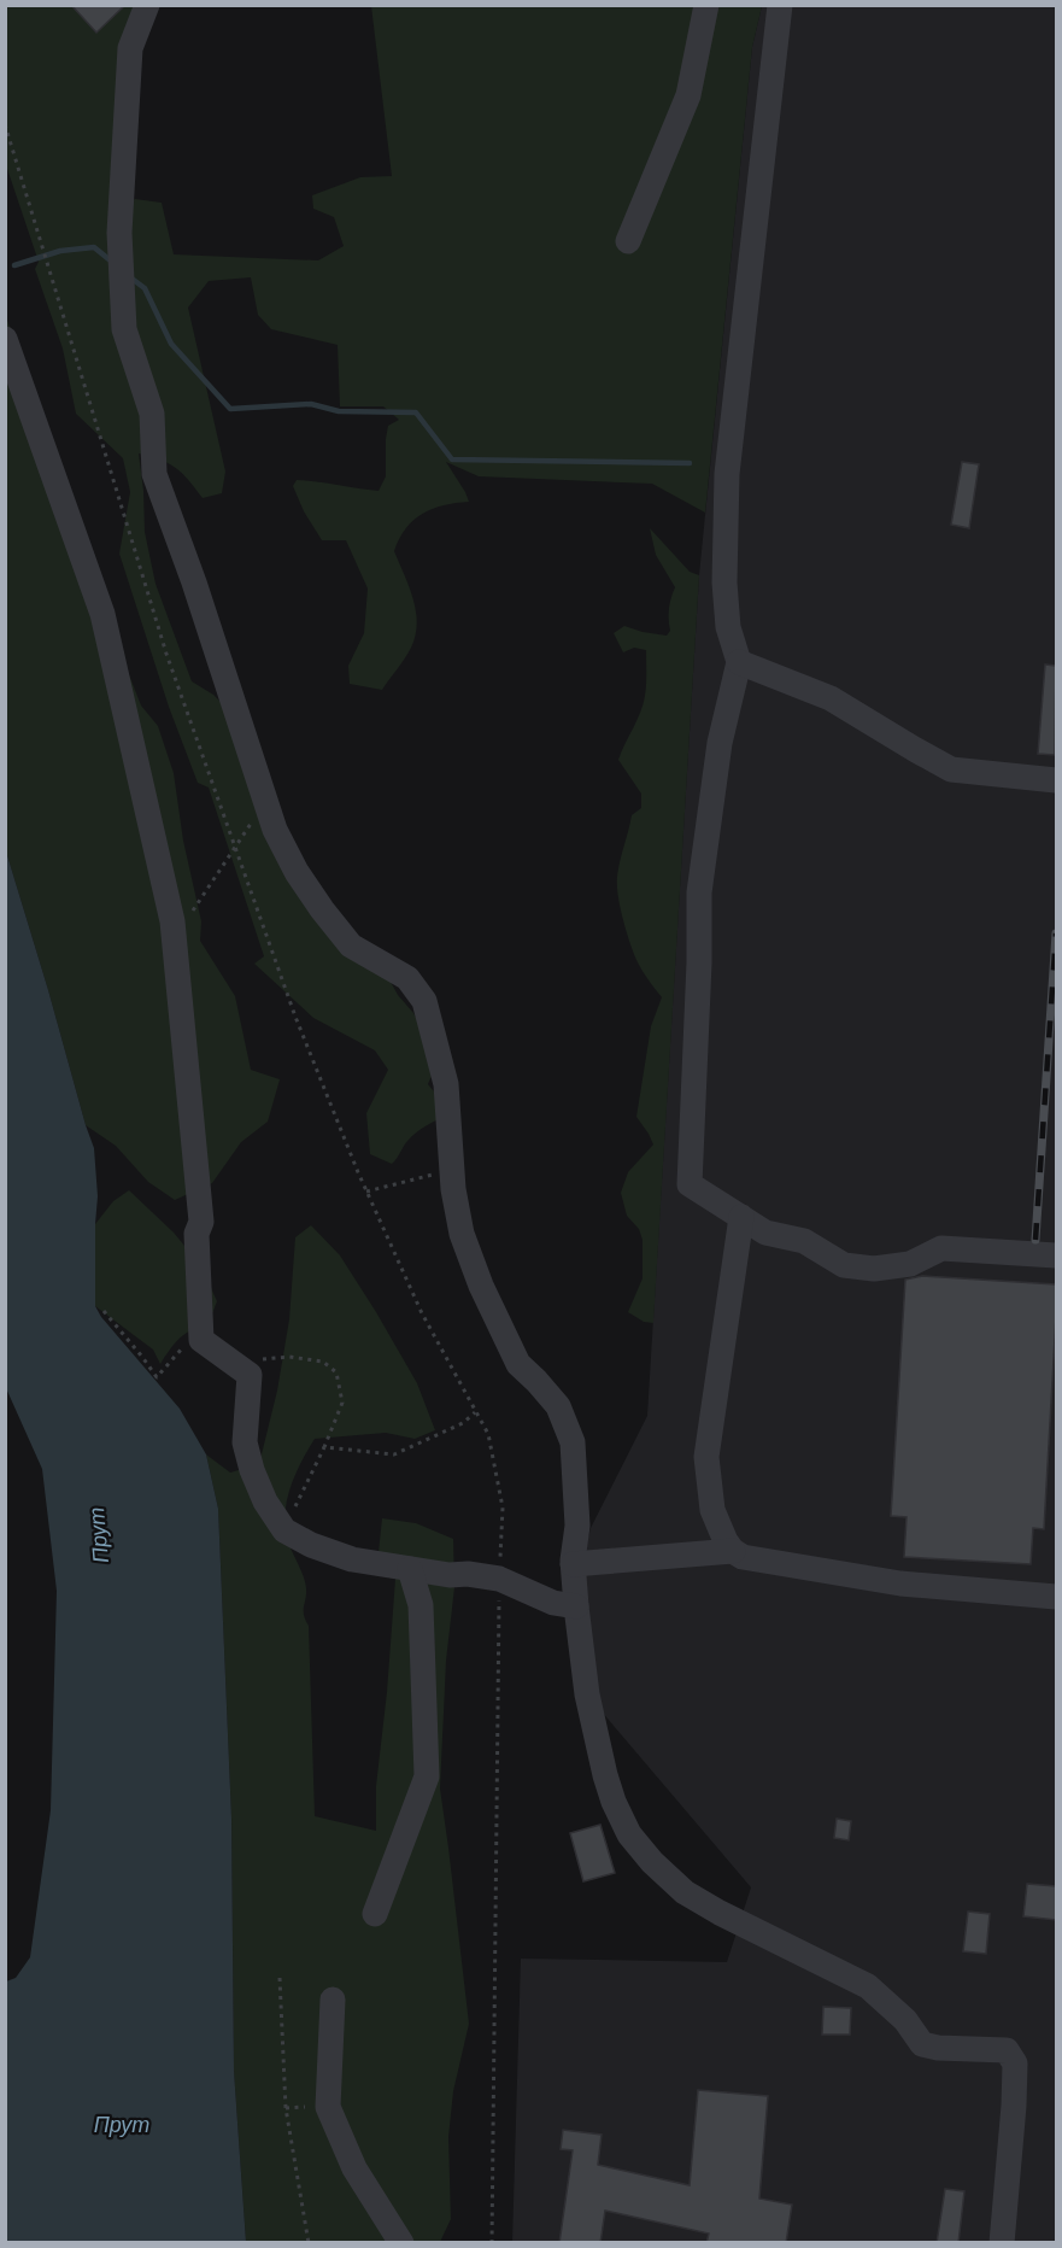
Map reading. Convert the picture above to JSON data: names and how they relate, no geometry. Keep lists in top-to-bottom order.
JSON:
{
  "water": ["Прут"]
}
